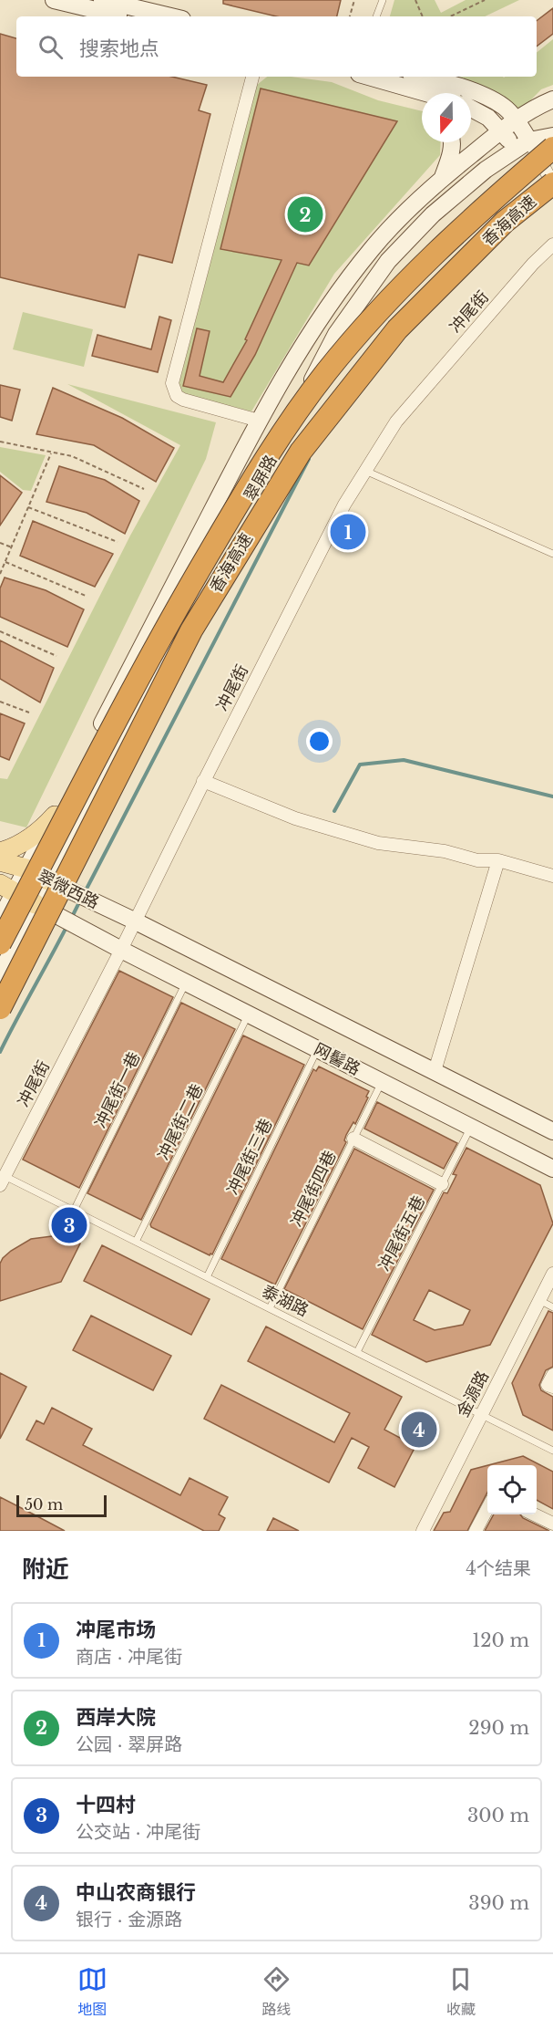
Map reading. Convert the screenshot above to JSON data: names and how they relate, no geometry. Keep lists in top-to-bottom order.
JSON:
{
  "streets": {
    "highway": ["香海高速"],
    "main road": ["翠屏路", "翠微西路", "网髻路"],
    "street": ["冲尾街", "金源路"],
    "lane": [
      "冲尾街一巷",
      "冲尾街二巷",
      "冲尾街三巷",
      "冲尾街四巷",
      "冲尾街五巷",
      "泰湖路"
    ]
  },
  "crossings": [
    ["冲尾街", "翠微西路"],
    ["冲尾街", "网髻路"],
    ["冲尾街", "泰湖路"],
    ["翠屏路", "翠微西路"],
    ["翠微西路", "网髻路"],
    ["网髻路", "冲尾街一巷"],
    ["网髻路", "冲尾街二巷"],
    ["网髻路", "冲尾街三巷"],
    ["网髻路", "冲尾街四巷"],
    ["网髻路", "冲尾街五巷"],
    ["冲尾街一巷", "泰湖路"],
    ["冲尾街二巷", "泰湖路"],
    ["冲尾街三巷", "泰湖路"],
    ["冲尾街四巷", "泰湖路"],
    ["冲尾街五巷", "泰湖路"],
    ["泰湖路", "金源路"]
  ],
  "scale_bar": "50 m",
  "north": "bottom",
  "page": {
    "search": "搜索地点",
    "pins": [
      "2",
      "1",
      "3",
      "4"
    ],
    "scale": "50 m",
    "heading": ["附近", "4个结果"],
    "list": [
      {
        "mark": "1",
        "name": "冲尾市场",
        "note": "商店 · 冲尾街",
        "value": "120 m"
      },
      {
        "mark": "2",
        "name": "西岸大院",
        "note": "公园 · 翠屏路",
        "value": "290 m"
      },
      {
        "mark": "3",
        "name": "十四村",
        "note": "公交站 · 冲尾街",
        "value": "300 m"
      },
      {
        "mark": "4",
        "name": "中山农商银行",
        "note": "银行 · 金源路",
        "value": "390 m"
      }
    ],
    "nav": ["地图", "路线", "收藏"]
  }
}
